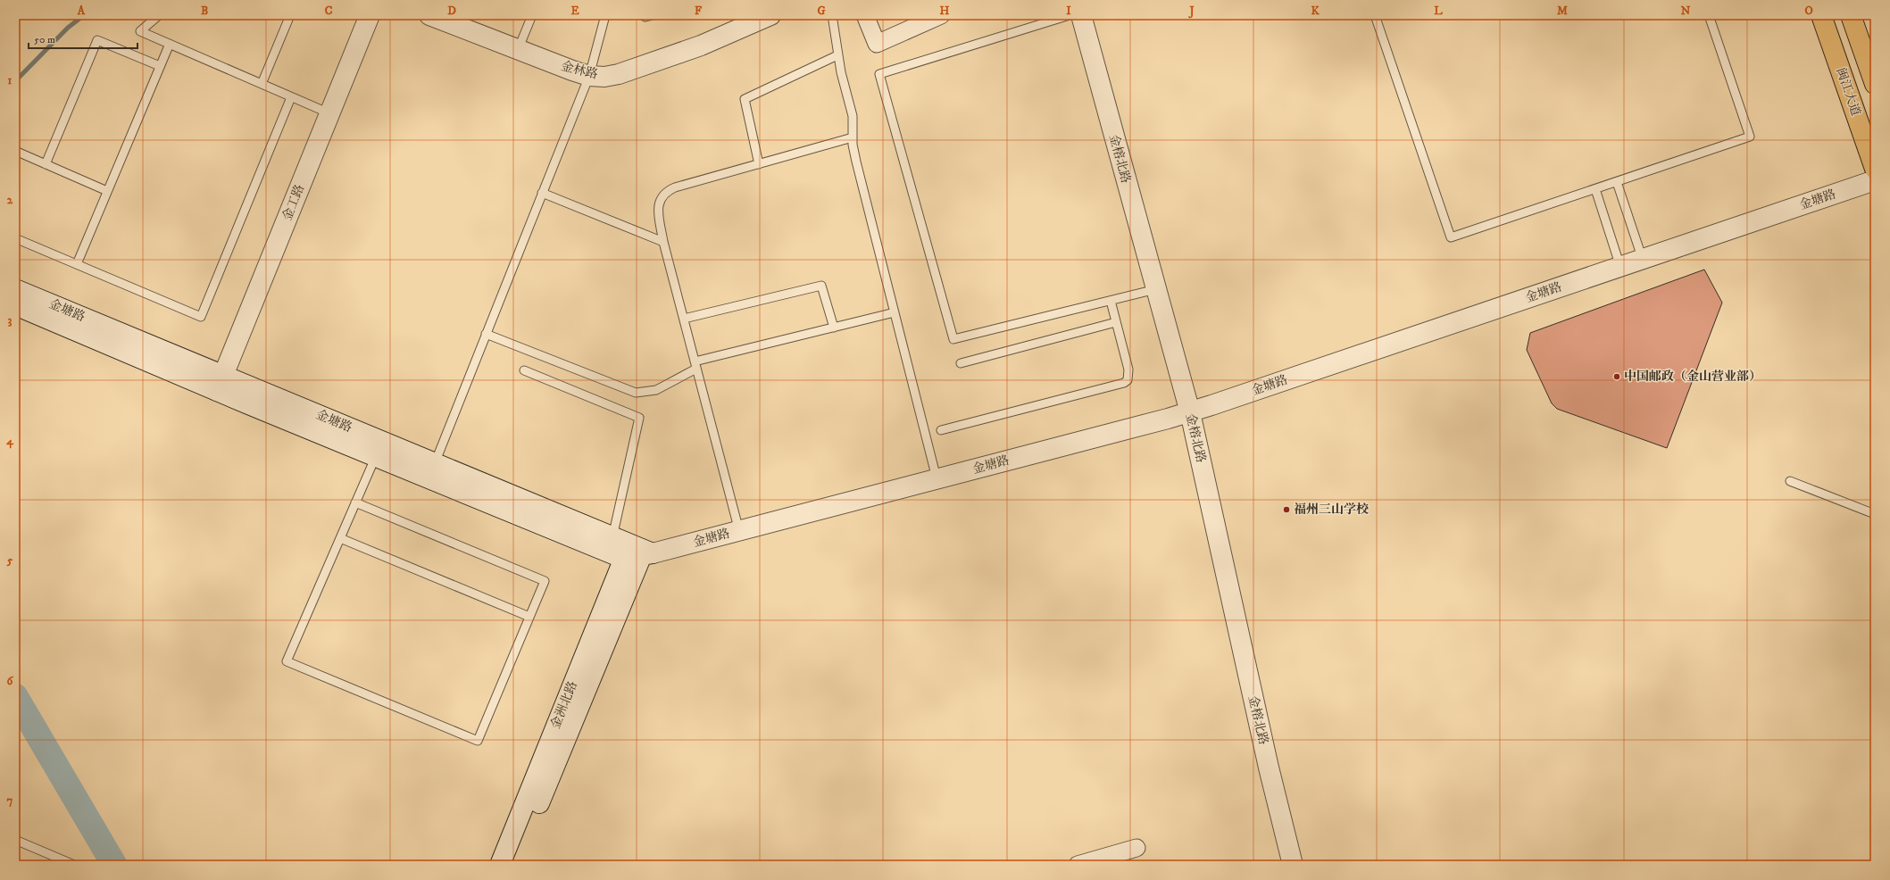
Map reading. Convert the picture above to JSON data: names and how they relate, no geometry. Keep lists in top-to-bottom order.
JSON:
{
  "streets": {
    "main road": ["闽江大道"],
    "street": [
      "金林路",
      "金榕北路",
      "金塘路",
      "金工路",
      "金洲北路"
    ]
  },
  "crossings": [
    ["金榕北路", "金塘路"],
    ["金塘路", "金工路"],
    ["金塘路", "金洲北路"]
  ],
  "places": ["中国邮政（金山营业部）", "福州三山学校"],
  "scale_bar": "50 m",
  "grid": {
    "columns": [
      "A",
      "B",
      "C",
      "D",
      "E",
      "F",
      "G",
      "H",
      "I",
      "J",
      "K",
      "L",
      "M",
      "N",
      "O"
    ],
    "rows": [
      "1",
      "2",
      "3",
      "4",
      "5",
      "6",
      "7"
    ]
  }
}
